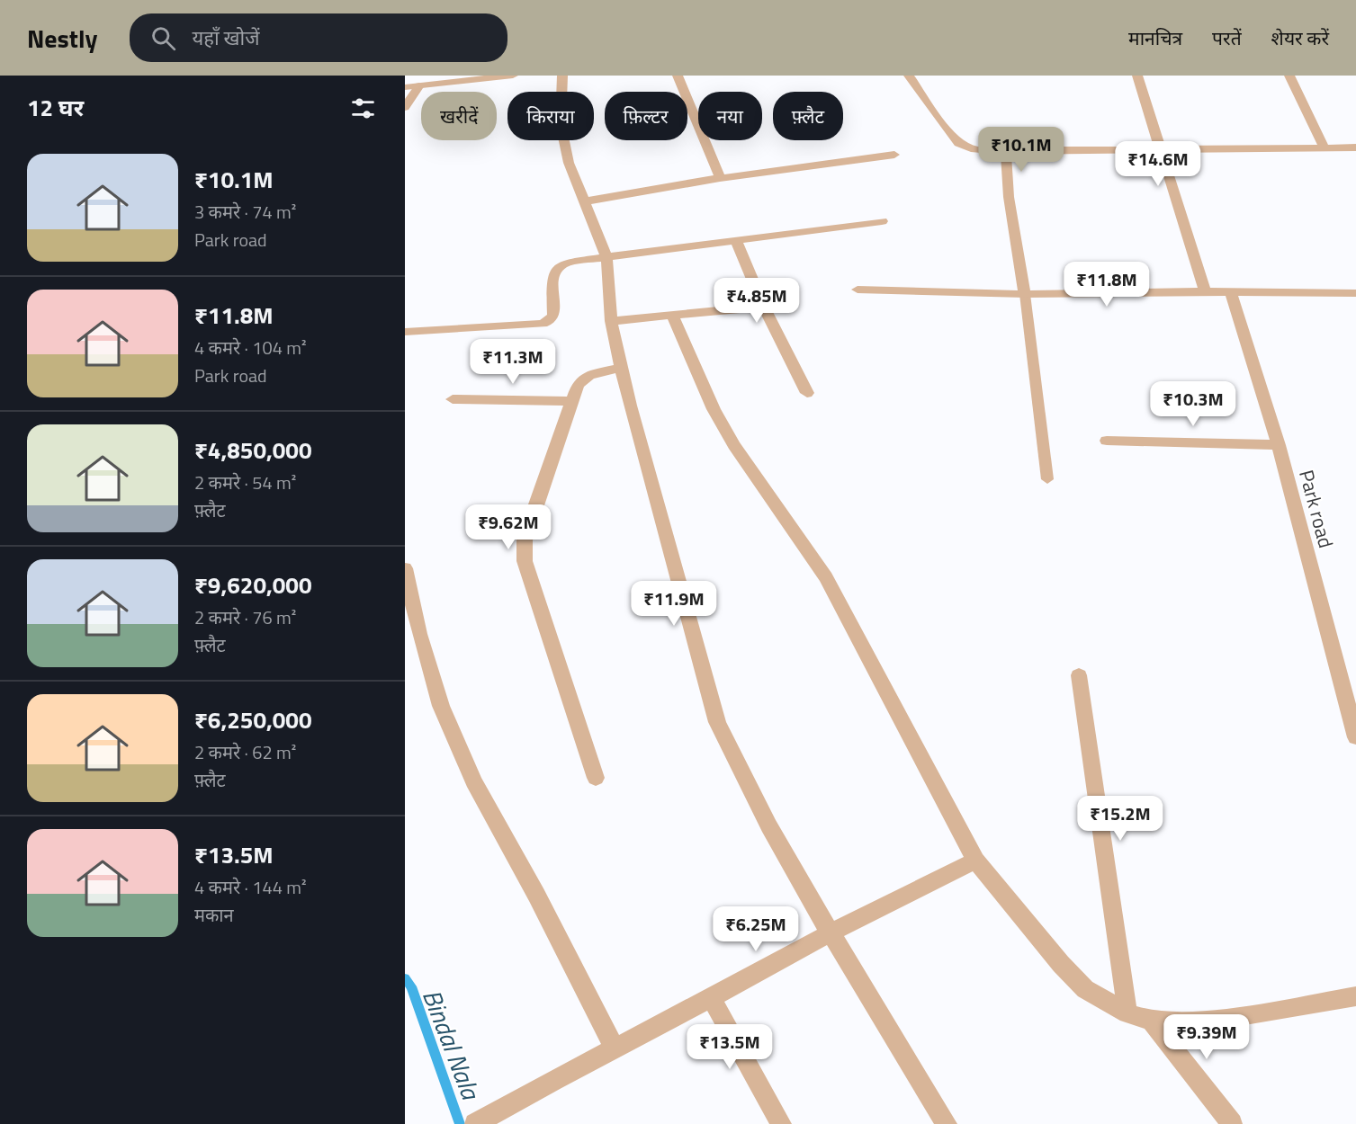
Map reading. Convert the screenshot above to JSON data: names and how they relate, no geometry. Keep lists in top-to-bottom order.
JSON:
{
  "streets": {
    "street": ["Park road"]
  },
  "water": ["Bindal Nala"],
  "page": {
    "header": "Nestly",
    "search": "यहाँ खोजें",
    "nav": ["मानचित्र", "परतें", "शेयर करें"],
    "heading": "12 घर",
    "chip": [
      "खरीदें",
      "किराया",
      "फ़िल्टर",
      "नया",
      "फ़्लैट"
    ],
    "price": [
      "₹10.1M",
      "₹14.6M",
      "₹11.8M",
      "₹4.85M",
      "₹11.3M",
      "₹10.3M",
      "₹9.62M",
      "₹11.9M",
      "₹15.2M",
      "₹6.25M",
      "₹9.39M",
      "₹13.5M"
    ],
    "list": [
      {
        "name": "₹10.1M",
        "note": "3 कमरे · 74 m² · Park road"
      },
      {
        "name": "₹11.8M",
        "note": "4 कमरे · 104 m² · Park road"
      },
      {
        "name": "₹4,850,000",
        "note": "2 कमरे · 54 m² · फ़्लैट"
      },
      {
        "name": "₹9,620,000",
        "note": "2 कमरे · 76 m² · फ़्लैट"
      },
      {
        "name": "₹6,250,000",
        "note": "2 कमरे · 62 m² · फ़्लैट"
      },
      {
        "name": "₹13.5M",
        "note": "4 कमरे · 144 m² · मकान"
      }
    ]
  }
}
